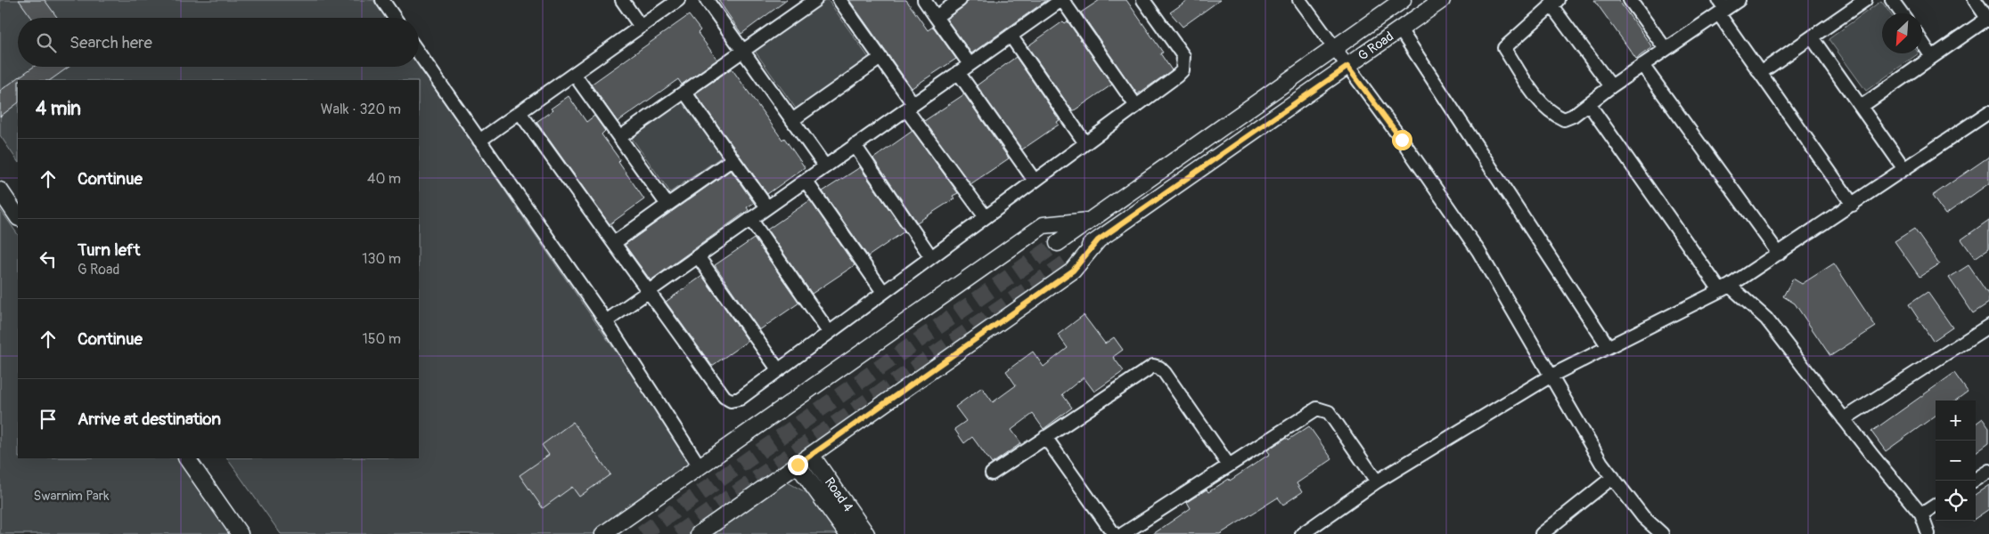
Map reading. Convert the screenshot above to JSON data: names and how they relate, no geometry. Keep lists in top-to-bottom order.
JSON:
{
  "streets": {
    "street": ["G Road", "Road 4"]
  },
  "parks": ["Swarnim Park"],
  "north": "bottom left",
  "page": {
    "search": "Search here",
    "heading": ["4 min", "Walk · 320 m"],
    "list": [
      ["Continue", "40 m"],
      ["Turn left", "G Road", "130 m"],
      ["Continue", "150 m"],
      "Arrive at destination"
    ],
    "map_buttons": ["+", "−"]
  }
}
